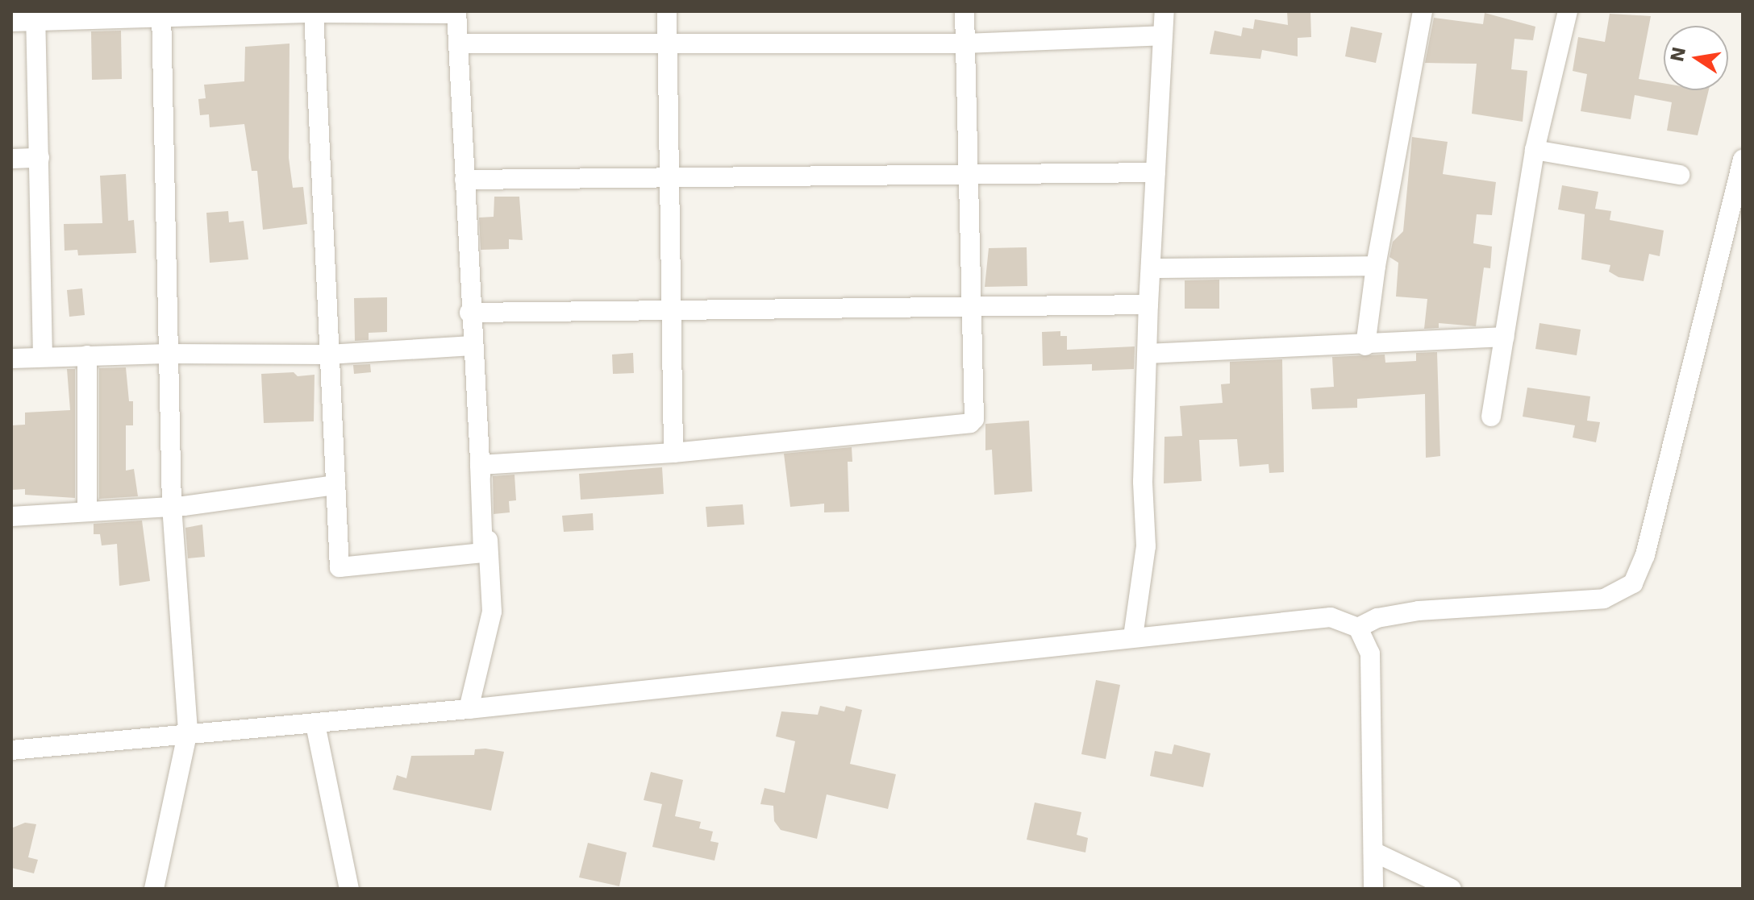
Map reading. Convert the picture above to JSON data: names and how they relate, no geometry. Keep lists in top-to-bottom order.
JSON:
{
  "north": "left"
}
